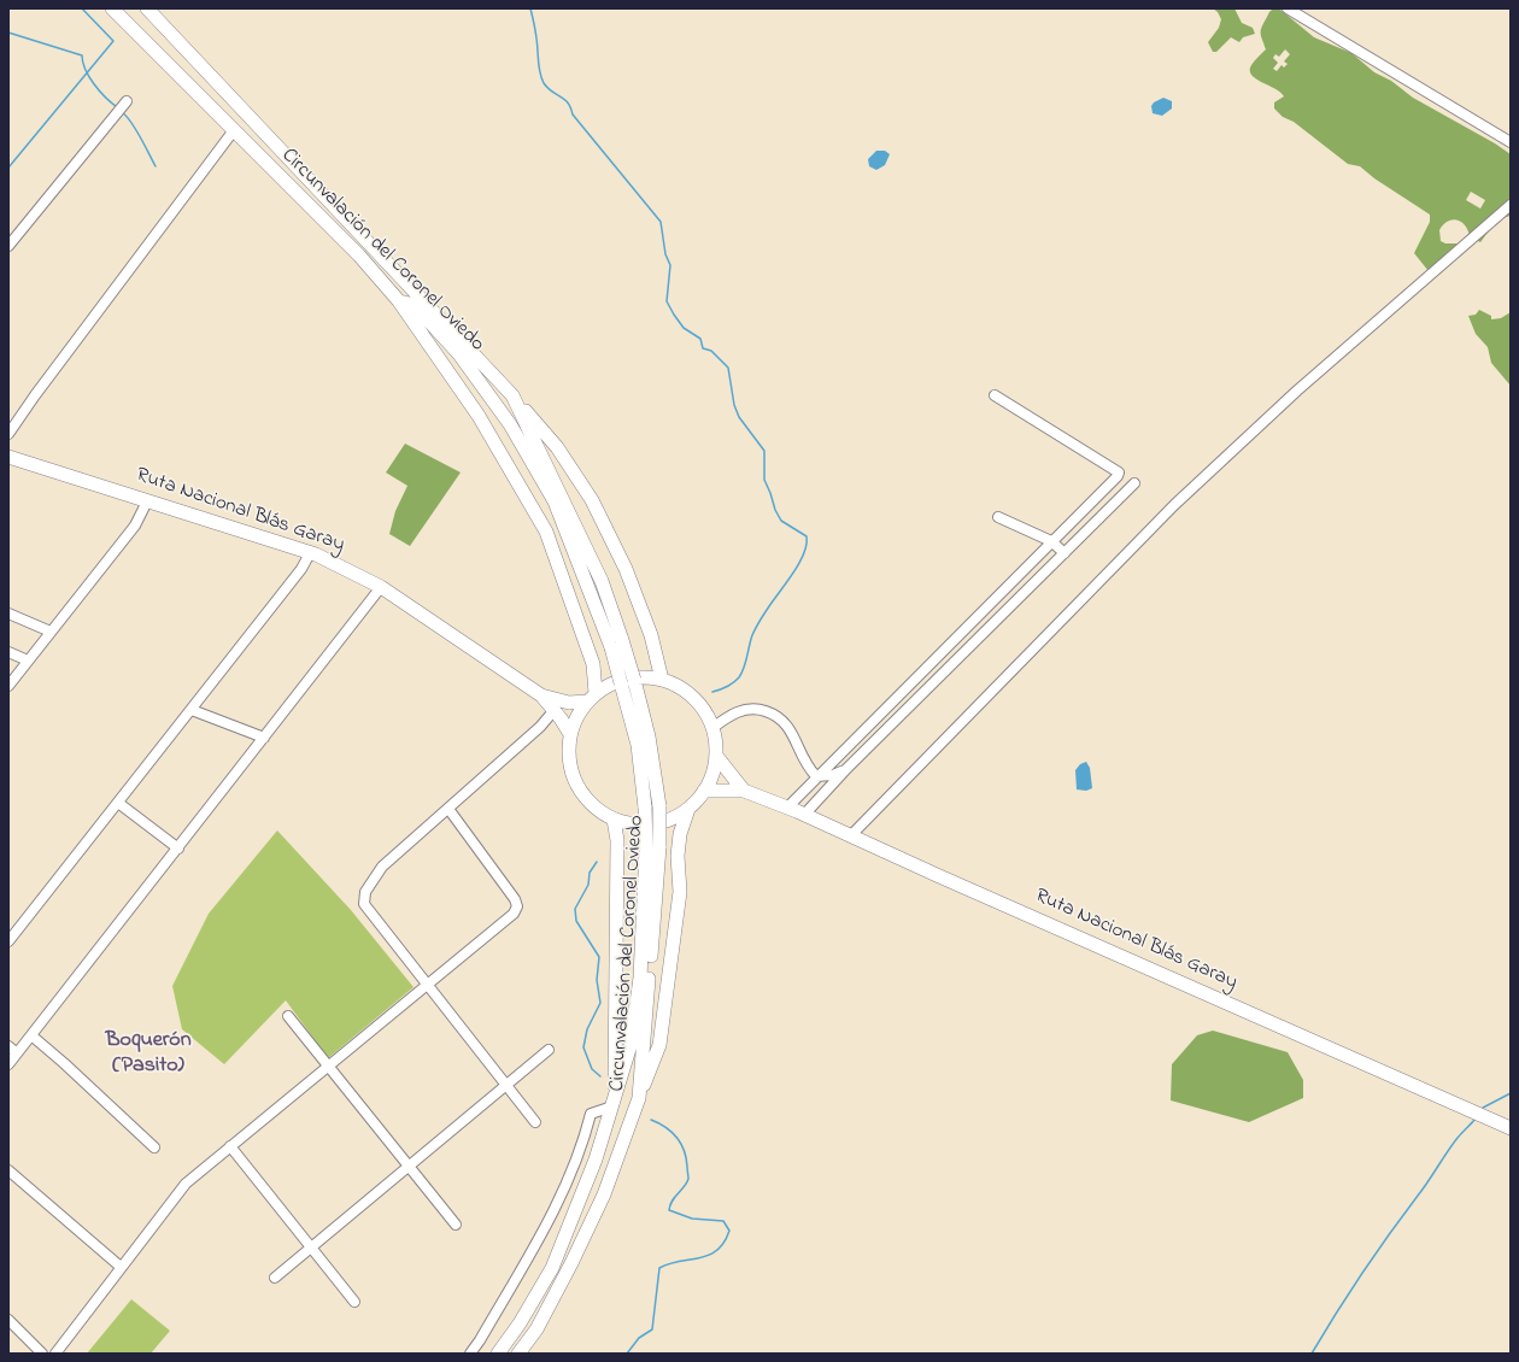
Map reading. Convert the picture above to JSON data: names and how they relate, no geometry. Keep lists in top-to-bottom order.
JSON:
{
  "streets": {
    "highway": ["Circunvalación del Coronel Oviedo", "Ruta Nacional Blás Garay"]
  },
  "districts": ["Boquerón (Pasito)"]
}
